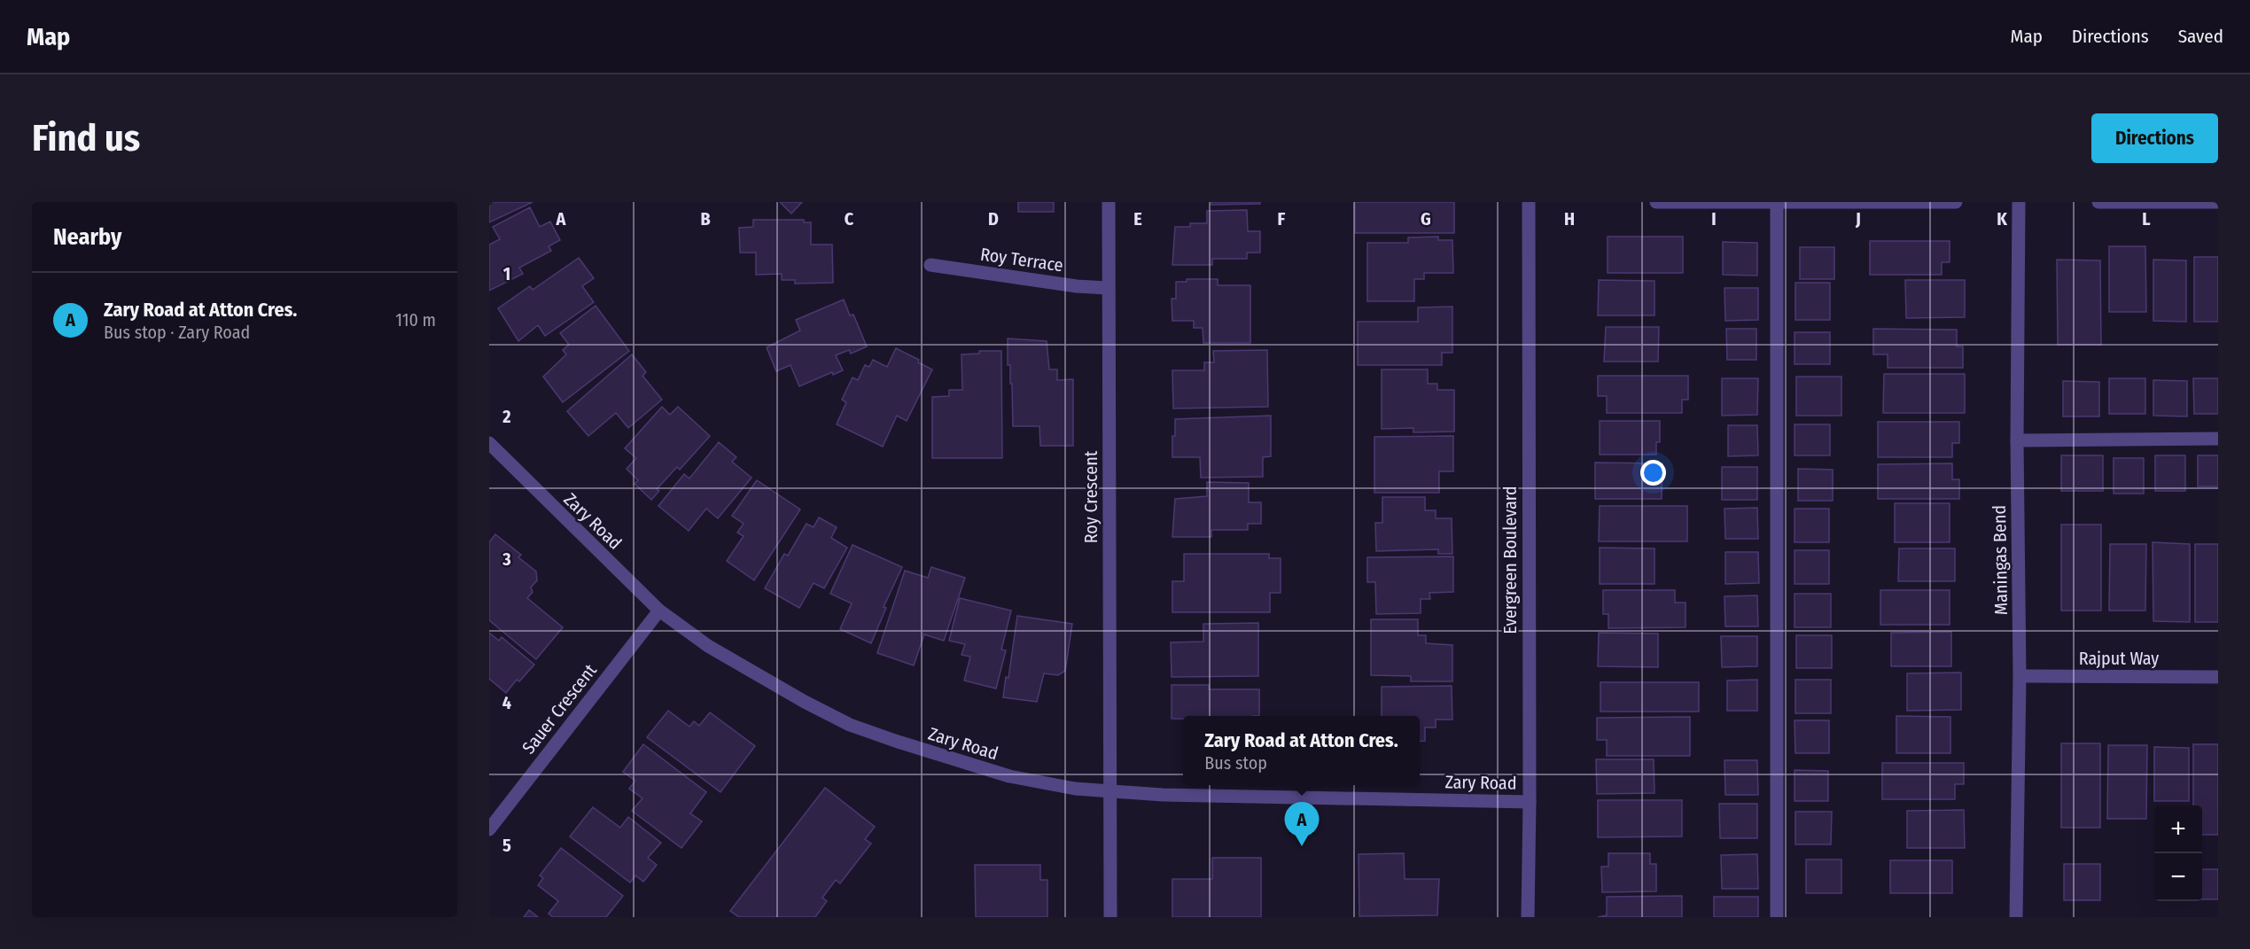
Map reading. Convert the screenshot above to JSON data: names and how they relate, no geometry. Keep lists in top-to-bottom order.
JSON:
{
  "streets": {
    "street": [
      "Roy Terrace",
      "Roy Crescent",
      "Zary Road",
      "Evergreen Boulevard",
      "Maningas Bend",
      "Rajput Way",
      "Sauer Crescent"
    ]
  },
  "crossings": [
    ["Roy Terrace", "Roy Crescent"],
    ["Roy Crescent", "Zary Road"],
    ["Zary Road", "Evergreen Boulevard"],
    ["Zary Road", "Sauer Crescent"],
    ["Maningas Bend", "Rajput Way"]
  ],
  "page": {
    "header": "Map",
    "nav": ["Map", "Directions", "Saved"],
    "buttons": "Directions",
    "title": "Find us",
    "heading": "Nearby",
    "list": [
      {
        "mark": "A",
        "name": "Zary Road at Atton Cres.",
        "note": "Bus stop · Zary Road",
        "value": "110 m"
      }
    ],
    "popup": ["Zary Road at Atton Cres.", "Bus stop"],
    "pins": "A",
    "map_buttons": ["+", "−"]
  },
  "grid": {
    "columns": [
      "A",
      "B",
      "C",
      "D",
      "E",
      "F",
      "G",
      "H",
      "I",
      "J",
      "K",
      "L"
    ],
    "rows": [
      "1",
      "2",
      "3",
      "4",
      "5"
    ]
  }
}
